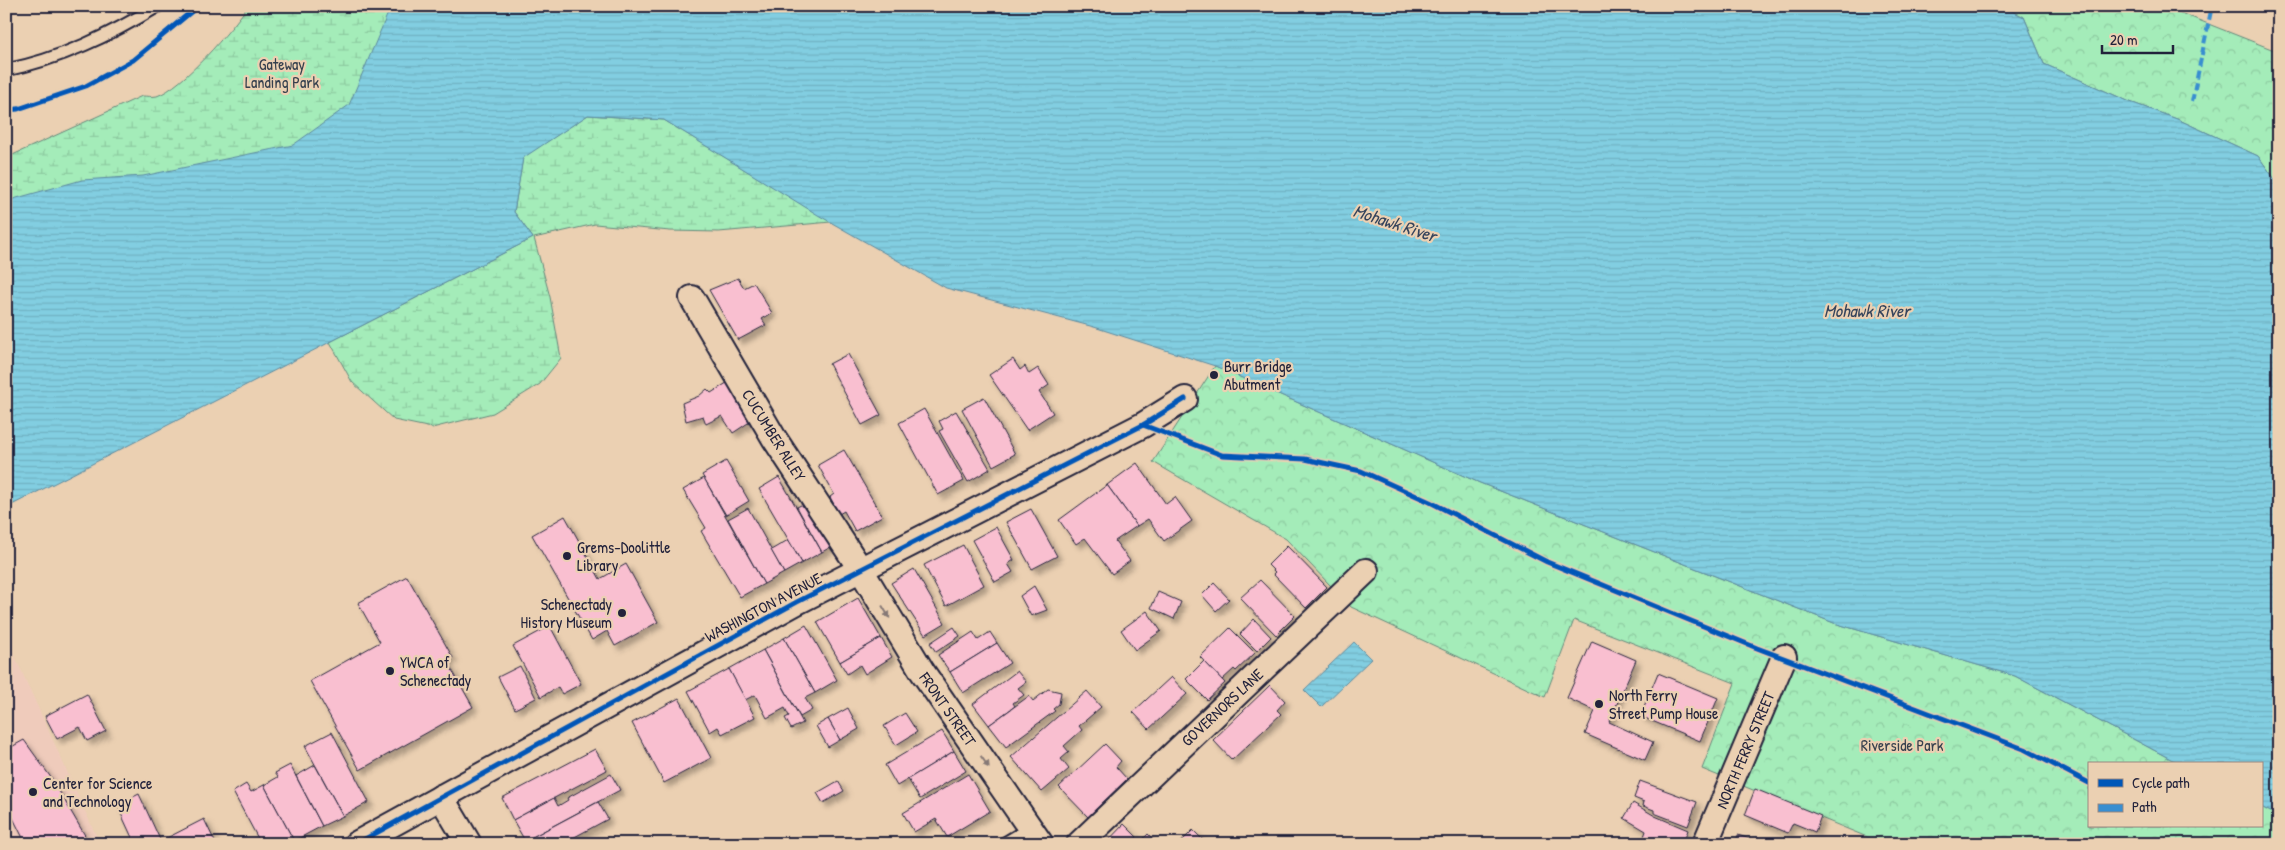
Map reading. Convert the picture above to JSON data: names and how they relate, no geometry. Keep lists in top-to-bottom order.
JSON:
{
  "streets": {
    "street": [
      "CUCUMBER ALLEY",
      "WASHINGTON AVENUE",
      "GOVERNORS LANE",
      "FRONT STREET",
      "NORTH FERRY STREET"
    ]
  },
  "crossings": [
    ["CUCUMBER ALLEY", "WASHINGTON AVENUE"],
    ["CUCUMBER ALLEY", "FRONT STREET"],
    ["WASHINGTON AVENUE", "FRONT STREET"]
  ],
  "one_way": ["FRONT STREET"],
  "water": ["Mohawk River"],
  "parks": ["Gateway Landing Park", "Riverside Park"],
  "places": [
    "Burr Bridge Abutment",
    "Grems-Doolittle Library",
    "Schenectady History Museum",
    "YWCA of Schenectady",
    "North Ferry Street Pump House",
    "Center for Science and Technology"
  ],
  "legend": ["Cycle path", "Path"],
  "scale_bar": "20 m"
}
